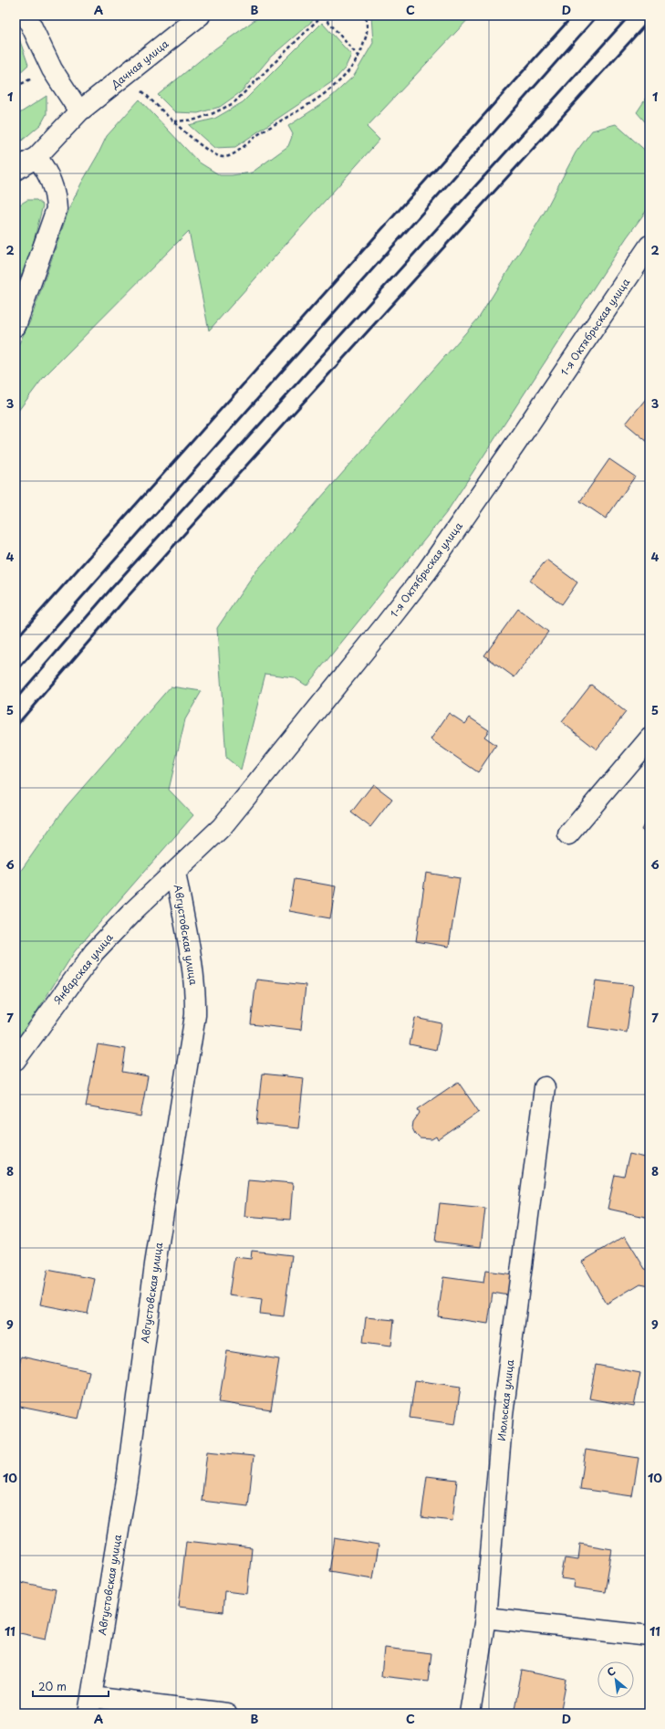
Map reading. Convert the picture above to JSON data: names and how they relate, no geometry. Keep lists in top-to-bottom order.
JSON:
{
  "streets": {
    "street": [
      "Дачная улица",
      "1-я Октябрьская улица",
      "Августовская улица",
      "Январская улица",
      "Июльская улица"
    ]
  },
  "crossings": [
    ["1-я Октябрьская улица", "Августовская улица"],
    ["1-я Октябрьская улица", "Январская улица"],
    ["Августовская улица", "Январская улица"]
  ],
  "scale_bar": "20 m",
  "north": "top left",
  "grid": {
    "columns": [
      "A",
      "B",
      "C",
      "D"
    ],
    "rows": [
      "1",
      "2",
      "3",
      "4",
      "5",
      "6",
      "7",
      "8",
      "9",
      "10",
      "11"
    ]
  }
}
